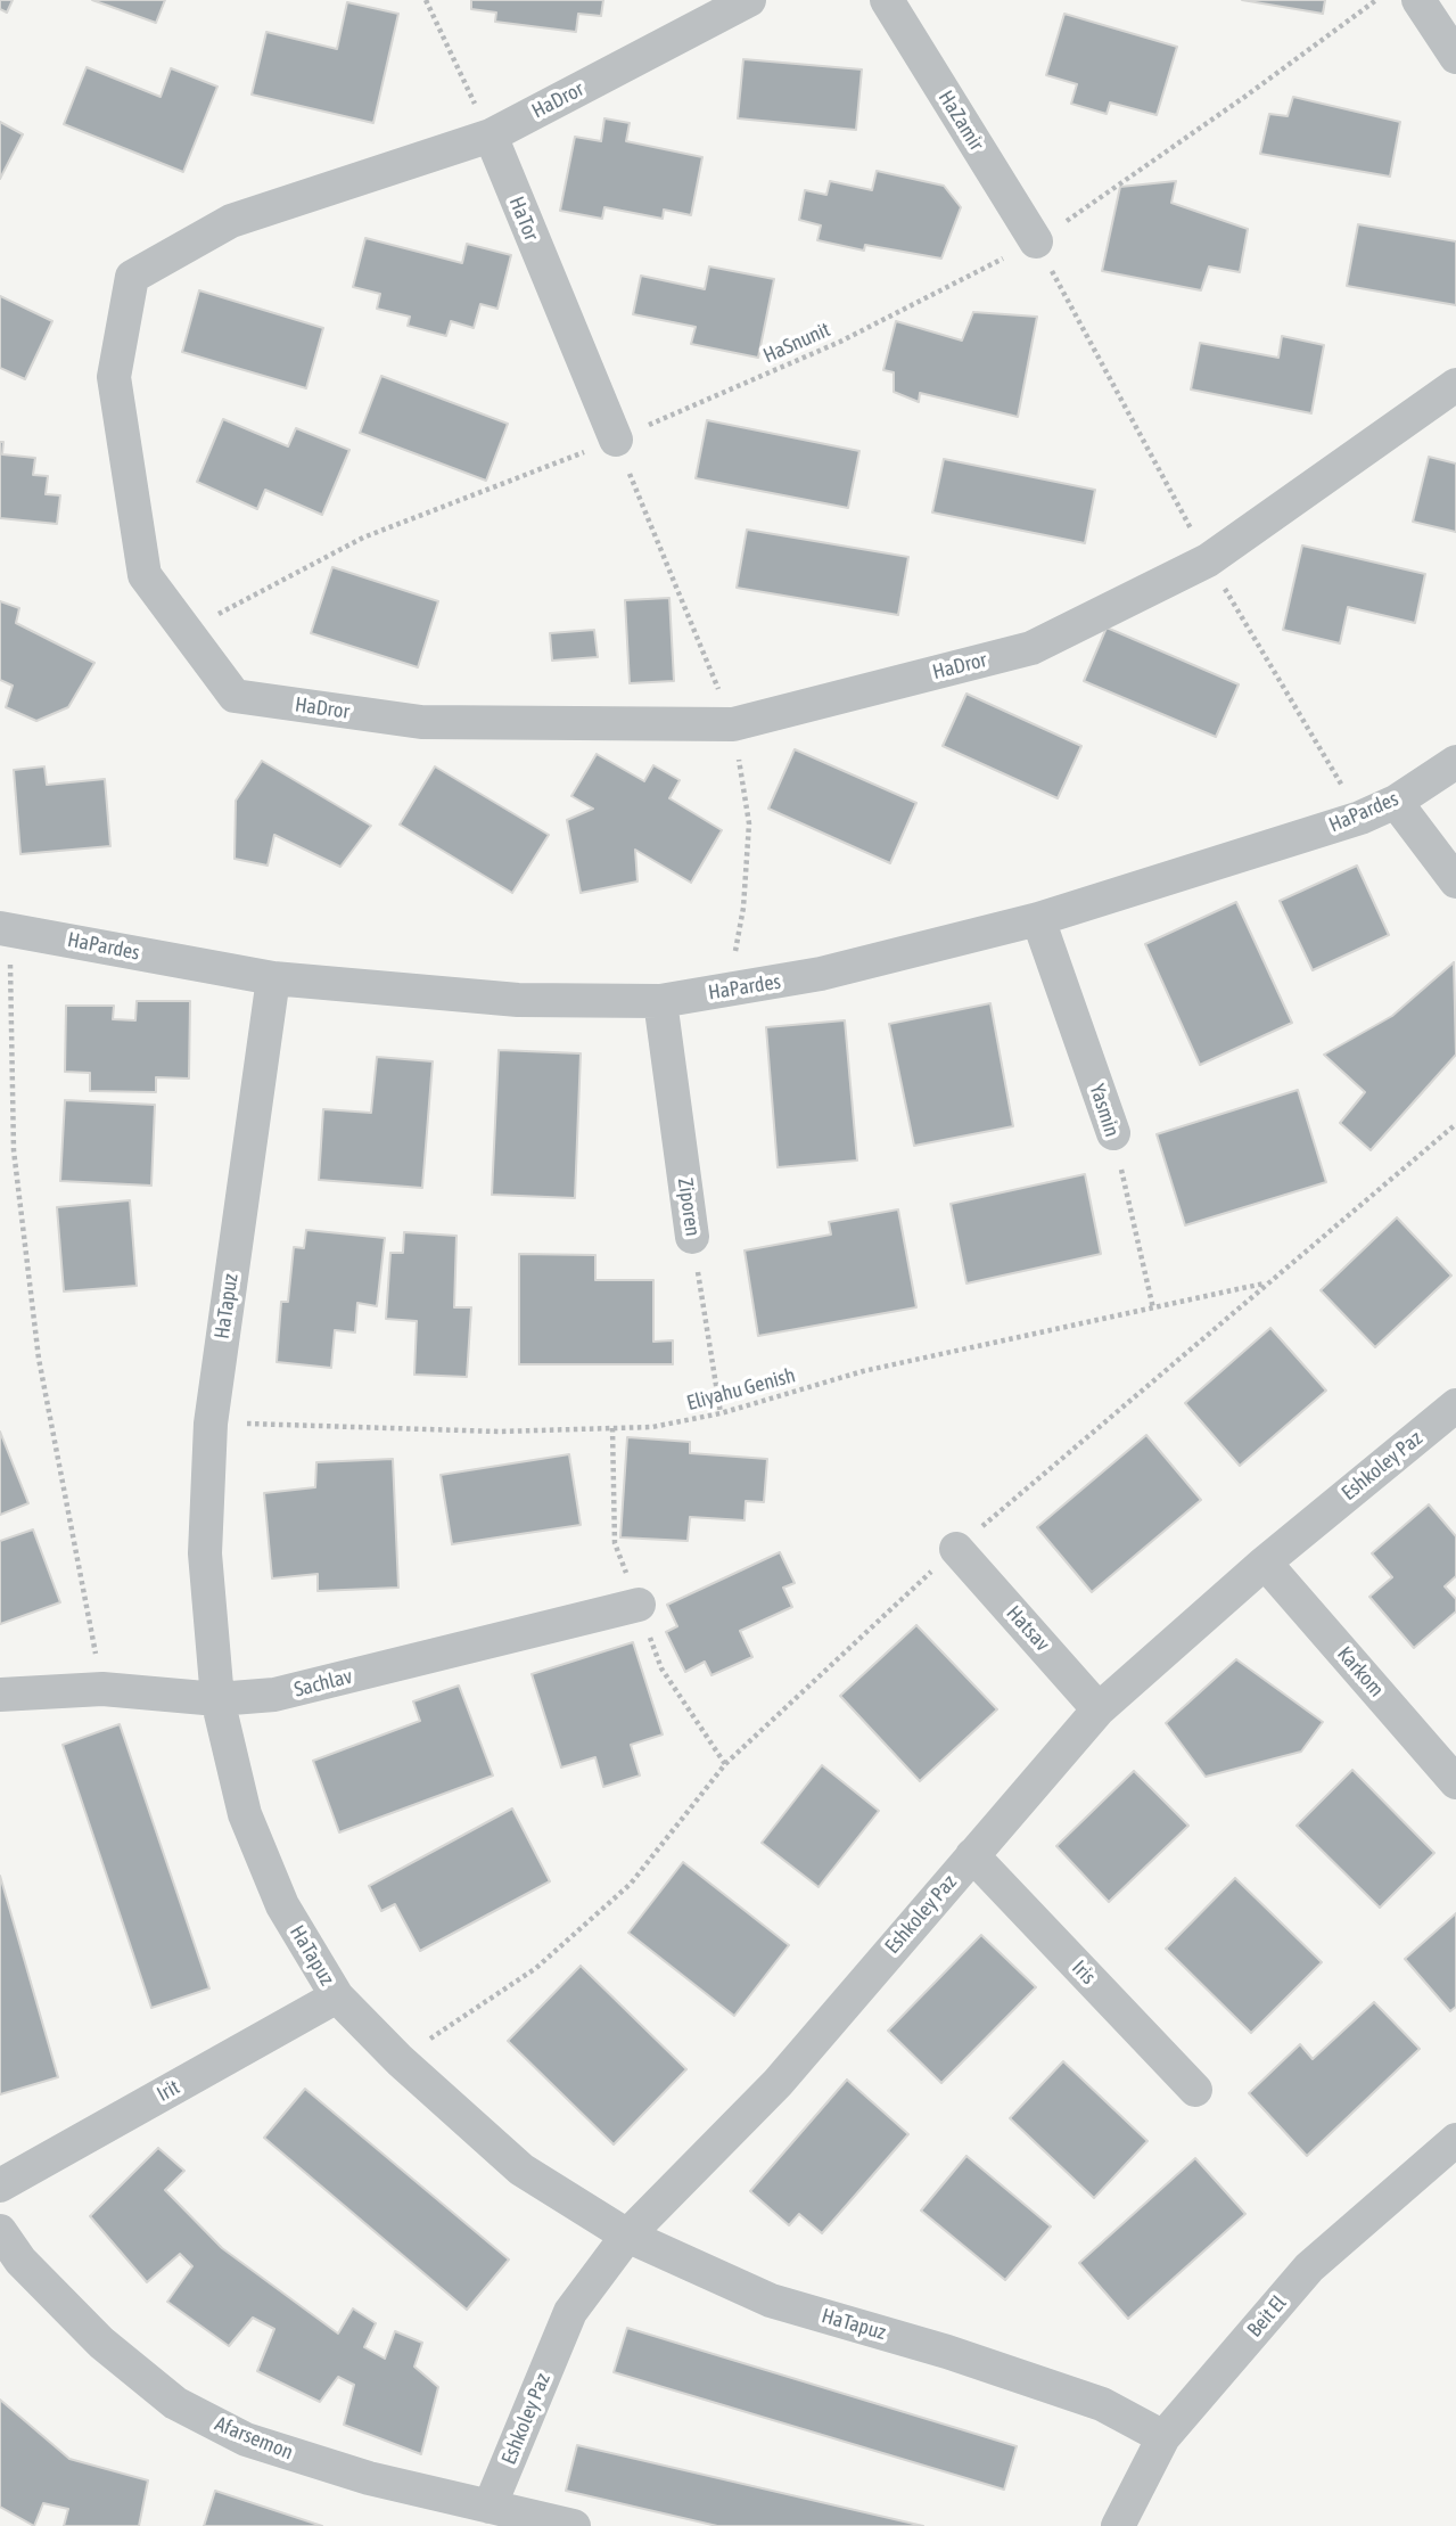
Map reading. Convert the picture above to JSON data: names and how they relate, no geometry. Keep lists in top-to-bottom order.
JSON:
{
  "streets": {
    "street": [
      "HaDror",
      "HaZamir",
      "HaTor",
      "HaPardes",
      "Yasmin",
      "Ziporen",
      "HaTapuz",
      "Eshkoley Paz",
      "Hatsav",
      "Karkom",
      "Sachlav",
      "Iris",
      "Irit",
      "Beit El",
      "Afarsemon"
    ],
    "path": ["HaSnunit", "Eliyahu Genish"]
  },
  "crossings": [
    ["HaDror", "HaTor"],
    ["HaDror", "HaSnunit"],
    ["HaZamir", "HaSnunit"],
    ["HaTor", "HaSnunit"],
    ["HaPardes", "Yasmin"],
    ["HaPardes", "Ziporen"],
    ["HaPardes", "HaTapuz"],
    ["Yasmin", "Eliyahu Genish"],
    ["Ziporen", "Eliyahu Genish"],
    ["HaTapuz", "Eliyahu Genish"],
    ["HaTapuz", "Eshkoley Paz"],
    ["HaTapuz", "Sachlav"],
    ["HaTapuz", "Irit"],
    ["HaTapuz", "Beit El"],
    ["Eshkoley Paz", "Hatsav"],
    ["Eshkoley Paz", "Karkom"],
    ["Eshkoley Paz", "Iris"],
    ["Eshkoley Paz", "Afarsemon"]
  ]
}
